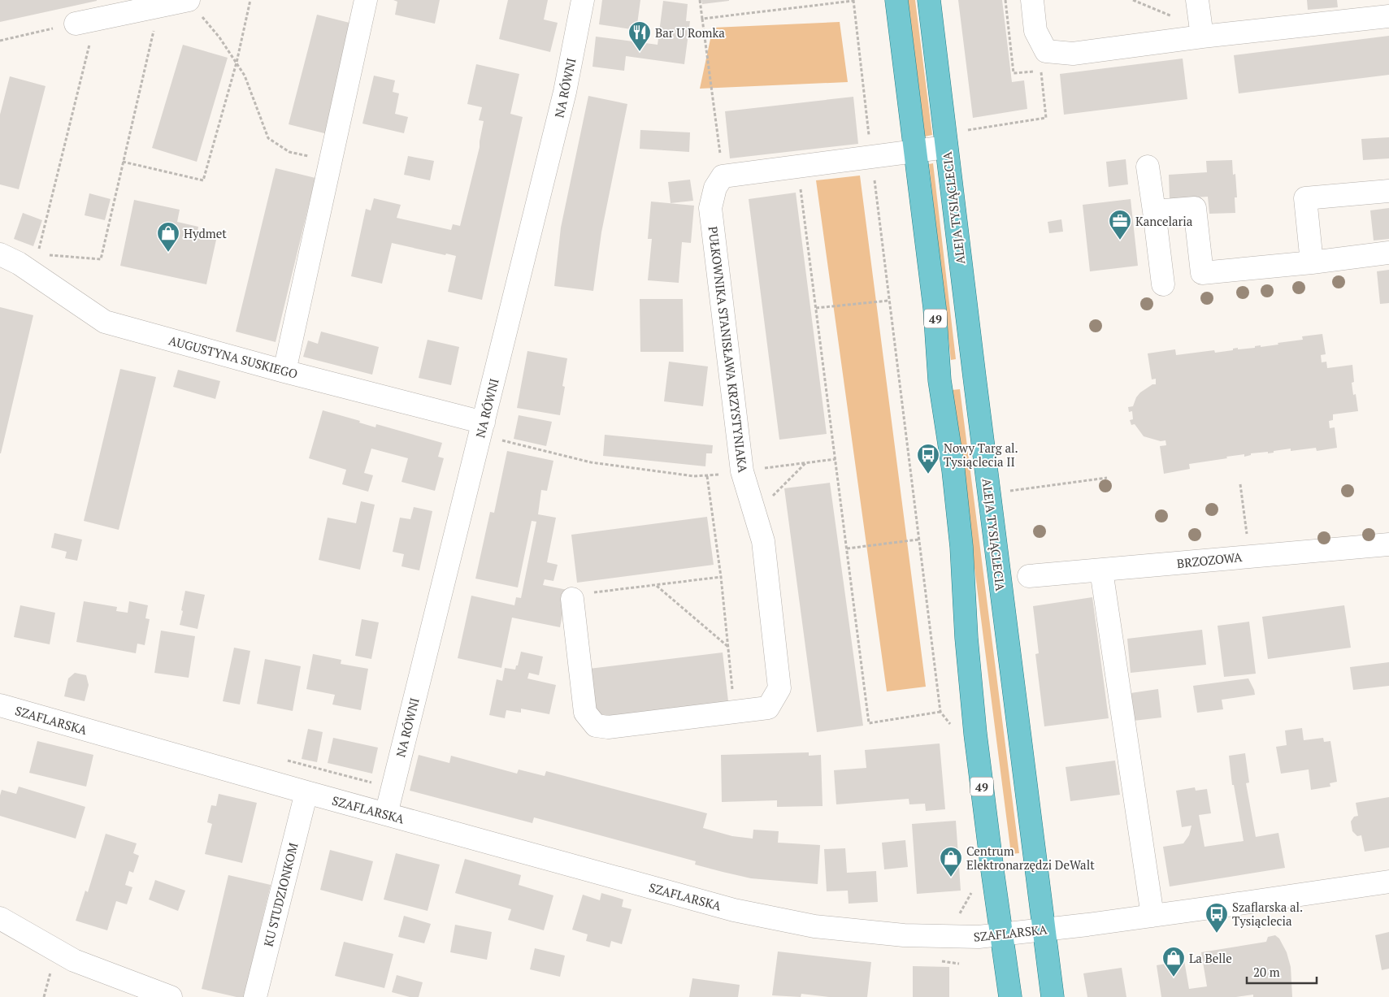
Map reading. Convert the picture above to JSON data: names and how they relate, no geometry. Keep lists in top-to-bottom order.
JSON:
{
  "streets": {
    "main road": ["ALEJA TYSIĄCLECIA", "49"],
    "street": [
      "NA RÓWNI",
      "PUŁKOWNIKA STANISŁAWA KRZYSTYNIAKA",
      "AUGUSTYNA SUSKIEGO",
      "BRZOZOWA",
      "SZAFLARSKA",
      "KU STUDZIONKOM"
    ]
  },
  "crossings": [
    ["NA RÓWNI", "AUGUSTYNA SUSKIEGO"],
    ["NA RÓWNI", "SZAFLARSKA"],
    ["ALEJA TYSIĄCLECIA", "SZAFLARSKA"],
    ["49", "SZAFLARSKA"],
    ["SZAFLARSKA", "KU STUDZIONKOM"]
  ],
  "places": {
    "restaurant": ["Bar U Romka"],
    "office": ["Kancelaria"],
    "shop": ["Hydmet", "Centrum Elektronarzędzi DeWalt", "La Belle"],
    "bus stop": ["Nowy Targ al. Tysiąclecia II", "Szaflarska al. Tysiąclecia"]
  },
  "scale_bar": "20 m"
}
